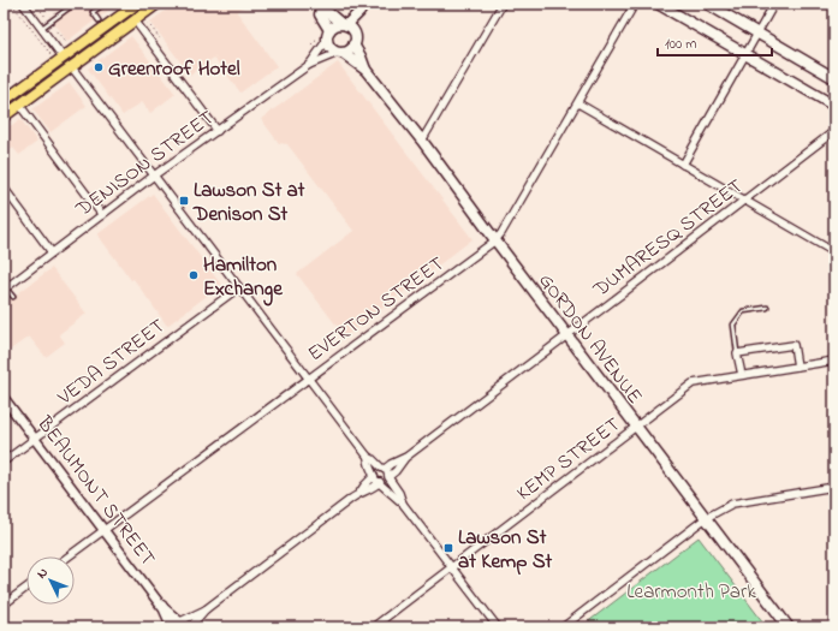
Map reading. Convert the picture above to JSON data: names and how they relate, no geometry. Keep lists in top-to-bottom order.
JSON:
{
  "streets": {
    "main road": ["GORDON AVENUE"],
    "street": [
      "DENISON STREET",
      "DUMARESQ STREET",
      "EVERTON STREET",
      "VEDA STREET",
      "KEMP STREET",
      "BEAUMONT STREET"
    ]
  },
  "crossings": [
    ["DENISON STREET", "GORDON AVENUE"],
    ["DUMARESQ STREET", "GORDON AVENUE"],
    ["EVERTON STREET", "GORDON AVENUE"],
    ["EVERTON STREET", "BEAUMONT STREET"],
    ["GORDON AVENUE", "KEMP STREET"],
    ["VEDA STREET", "BEAUMONT STREET"]
  ],
  "parks": ["Learmonth Park"],
  "places": {
    "other": ["Greenroof Hotel", "Hamilton Exchange"],
    "transit": ["Lawson St at Denison St", "Lawson St at Kemp St"]
  },
  "scale_bar": "100 m",
  "north": "top left"
}
